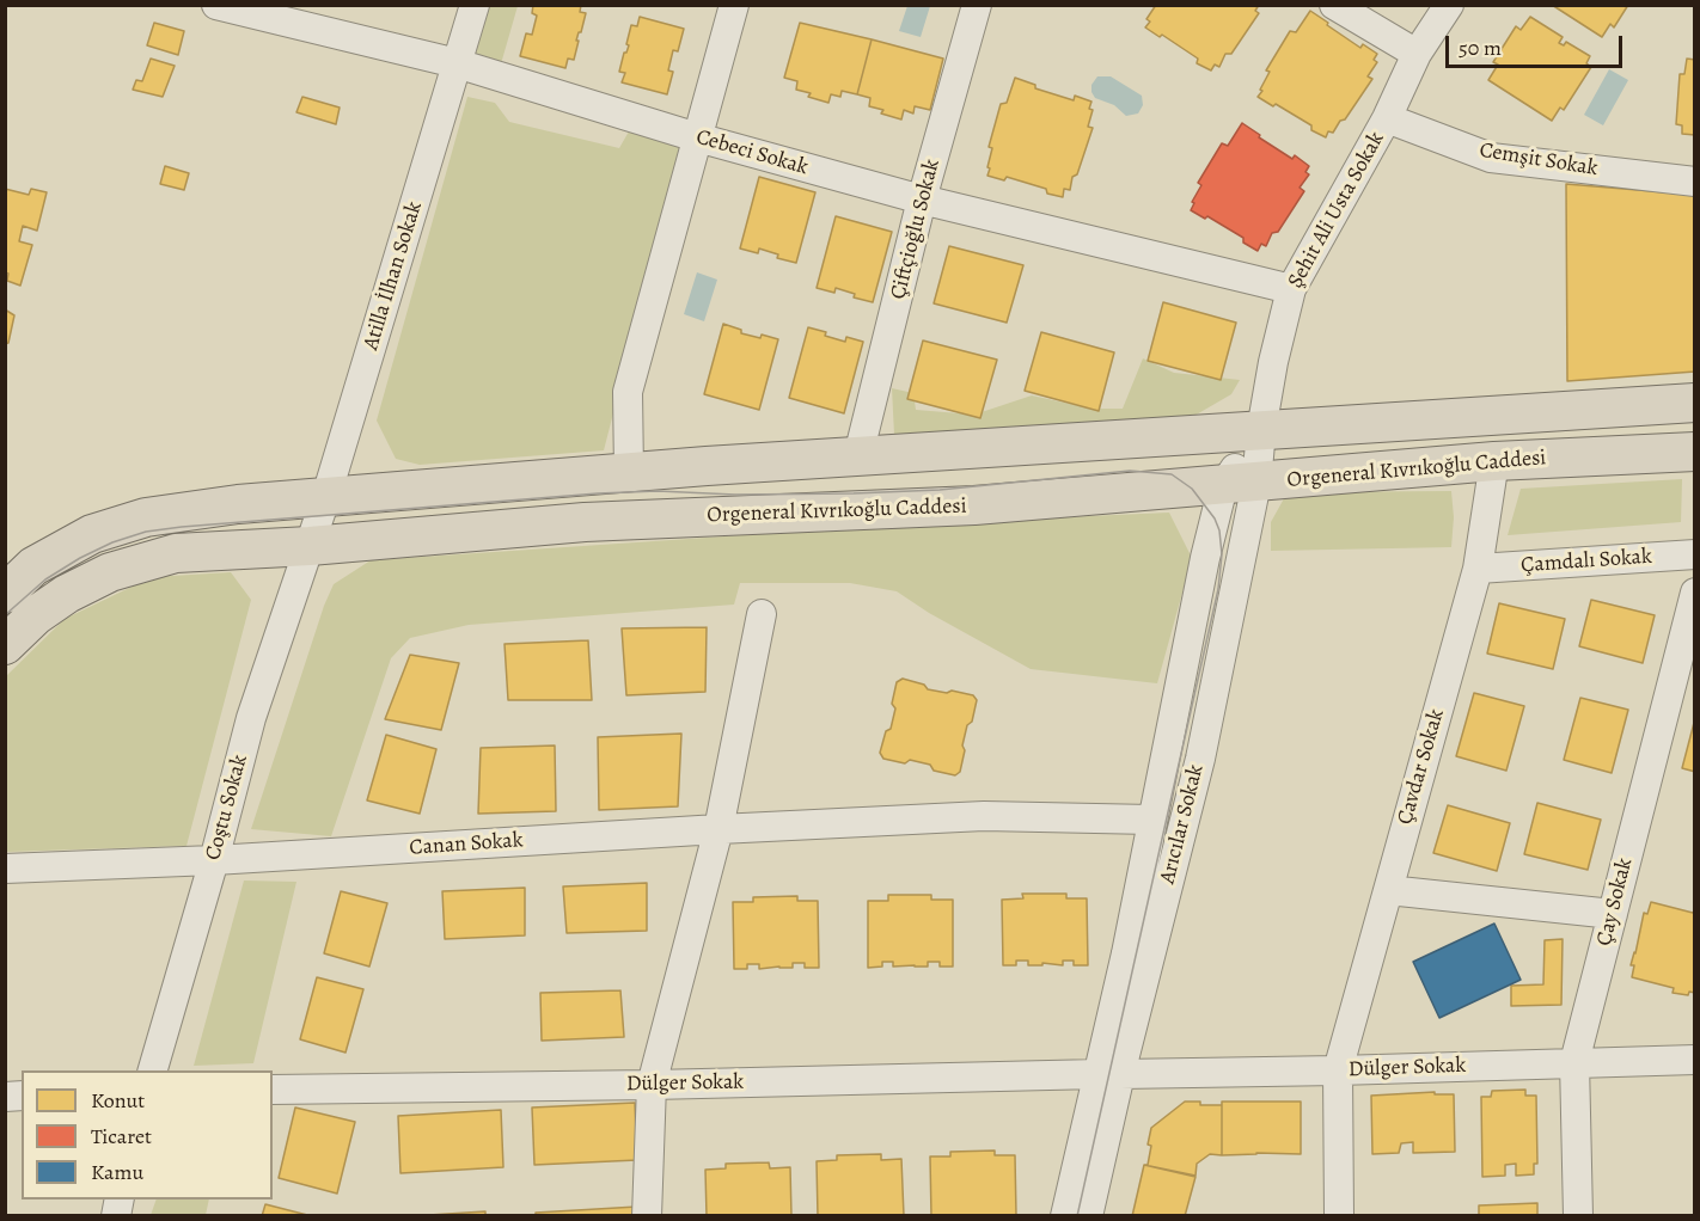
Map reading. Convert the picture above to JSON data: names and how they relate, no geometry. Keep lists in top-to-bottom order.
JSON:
{
  "streets": {
    "main road": ["Orgeneral Kıvrıkoğlu Caddesi"],
    "street": [
      "Cebeci Sokak",
      "Cemşit Sokak",
      "Şehit Ali Usta Sokak",
      "Çiftçioğlu Sokak",
      "Atilla İlhan Sokak",
      "Çamdalı Sokak",
      "Çavdar Sokak",
      "Coştu Sokak",
      "Arıcılar Sokak",
      "Canan Sokak",
      "Çay Sokak",
      "Dülger Sokak"
    ]
  },
  "crossings": [
    ["Cebeci Sokak", "Şehit Ali Usta Sokak"],
    ["Cebeci Sokak", "Çiftçioğlu Sokak"],
    ["Cebeci Sokak", "Atilla İlhan Sokak"],
    ["Cemşit Sokak", "Şehit Ali Usta Sokak"],
    ["Şehit Ali Usta Sokak", "Arıcılar Sokak"],
    ["Atilla İlhan Sokak", "Orgeneral Kıvrıkoğlu Caddesi"],
    ["Atilla İlhan Sokak", "Coştu Sokak"],
    ["Orgeneral Kıvrıkoğlu Caddesi", "Çavdar Sokak"],
    ["Orgeneral Kıvrıkoğlu Caddesi", "Coştu Sokak"],
    ["Orgeneral Kıvrıkoğlu Caddesi", "Arıcılar Sokak"],
    ["Çamdalı Sokak", "Çavdar Sokak"],
    ["Çavdar Sokak", "Dülger Sokak"],
    ["Coştu Sokak", "Canan Sokak"],
    ["Arıcılar Sokak", "Dülger Sokak"],
    ["Çay Sokak", "Dülger Sokak"]
  ],
  "legend": ["Konut", "Ticaret", "Kamu"],
  "scale_bar": "50 m"
}
